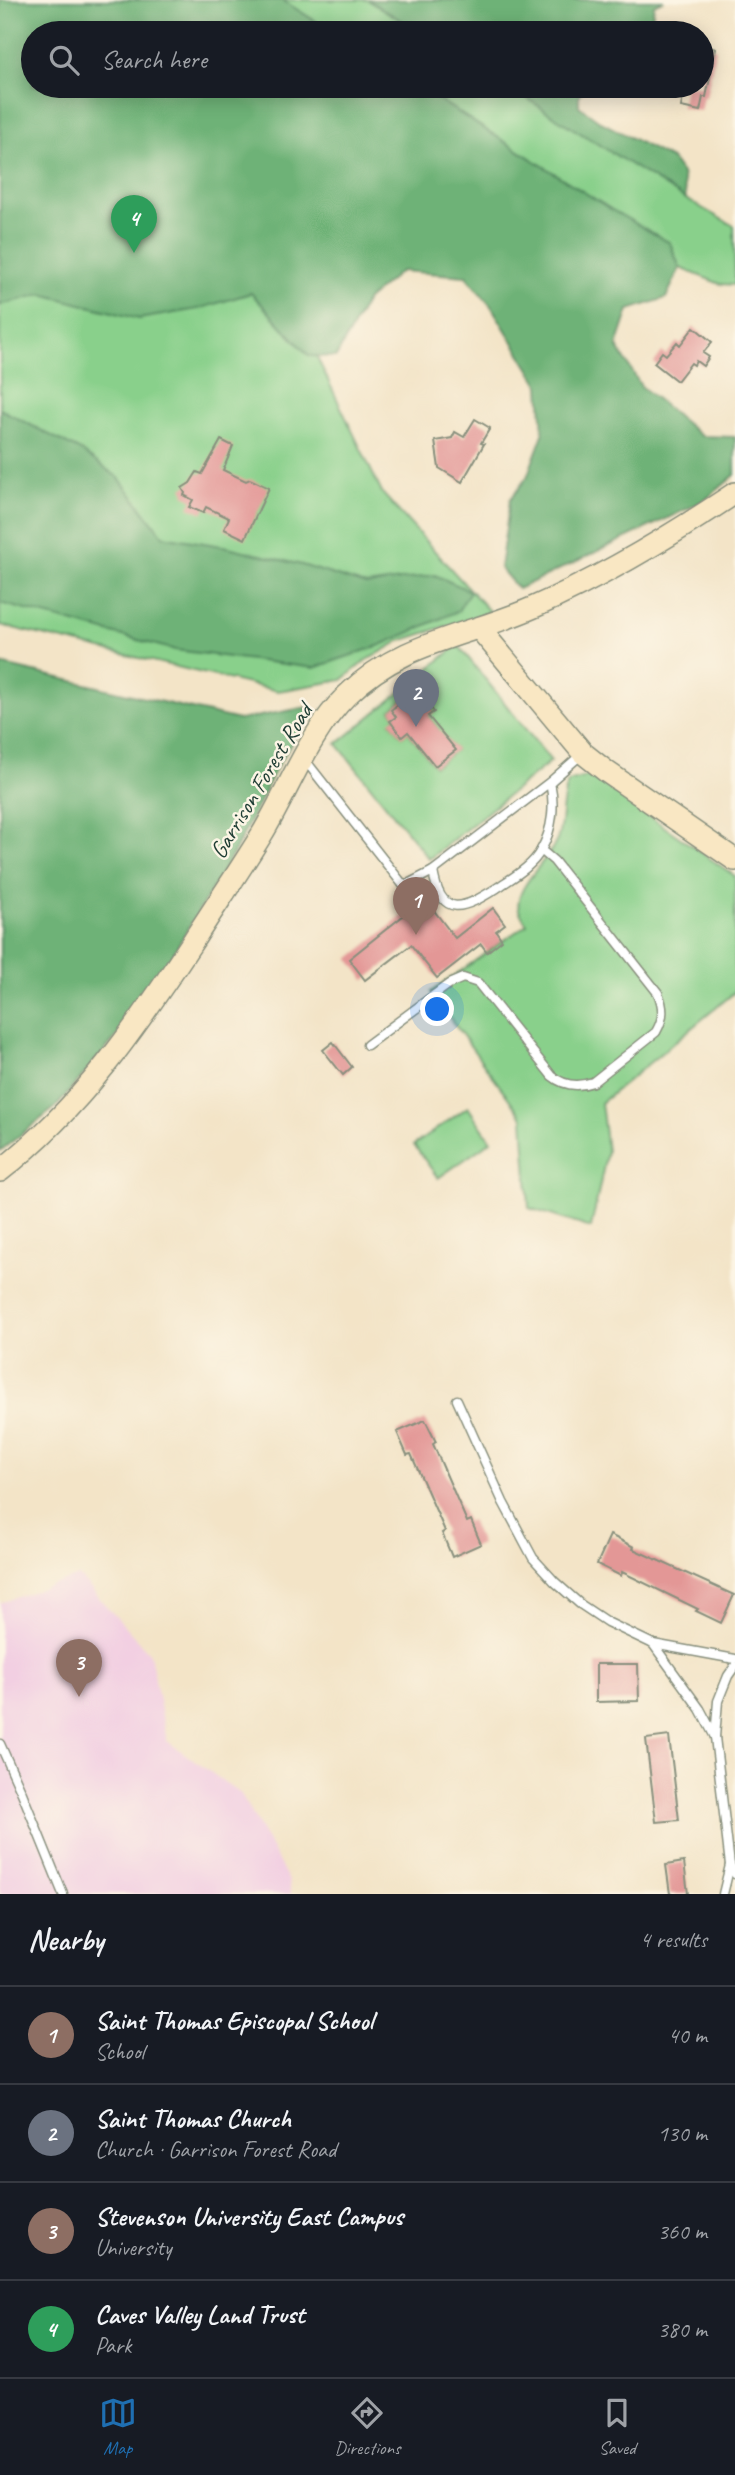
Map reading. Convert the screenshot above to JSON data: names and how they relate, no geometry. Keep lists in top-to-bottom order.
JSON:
{
  "streets": {
    "main road": ["Garrison Forest Road"]
  },
  "page": {
    "search": "Search here",
    "pins": [
      "4",
      "2",
      "1",
      "3"
    ],
    "heading": ["Nearby", "4 results"],
    "list": [
      {
        "mark": "1",
        "name": "Saint Thomas Episcopal School",
        "note": "School",
        "value": "40 m"
      },
      {
        "mark": "2",
        "name": "Saint Thomas Church",
        "note": "Church · Garrison Forest Road",
        "value": "130 m"
      },
      {
        "mark": "3",
        "name": "Stevenson University East Campus",
        "note": "University",
        "value": "360 m"
      },
      {
        "mark": "4",
        "name": "Caves Valley Land Trust",
        "note": "Park",
        "value": "380 m"
      }
    ],
    "nav": ["Map", "Directions", "Saved"]
  }
}
